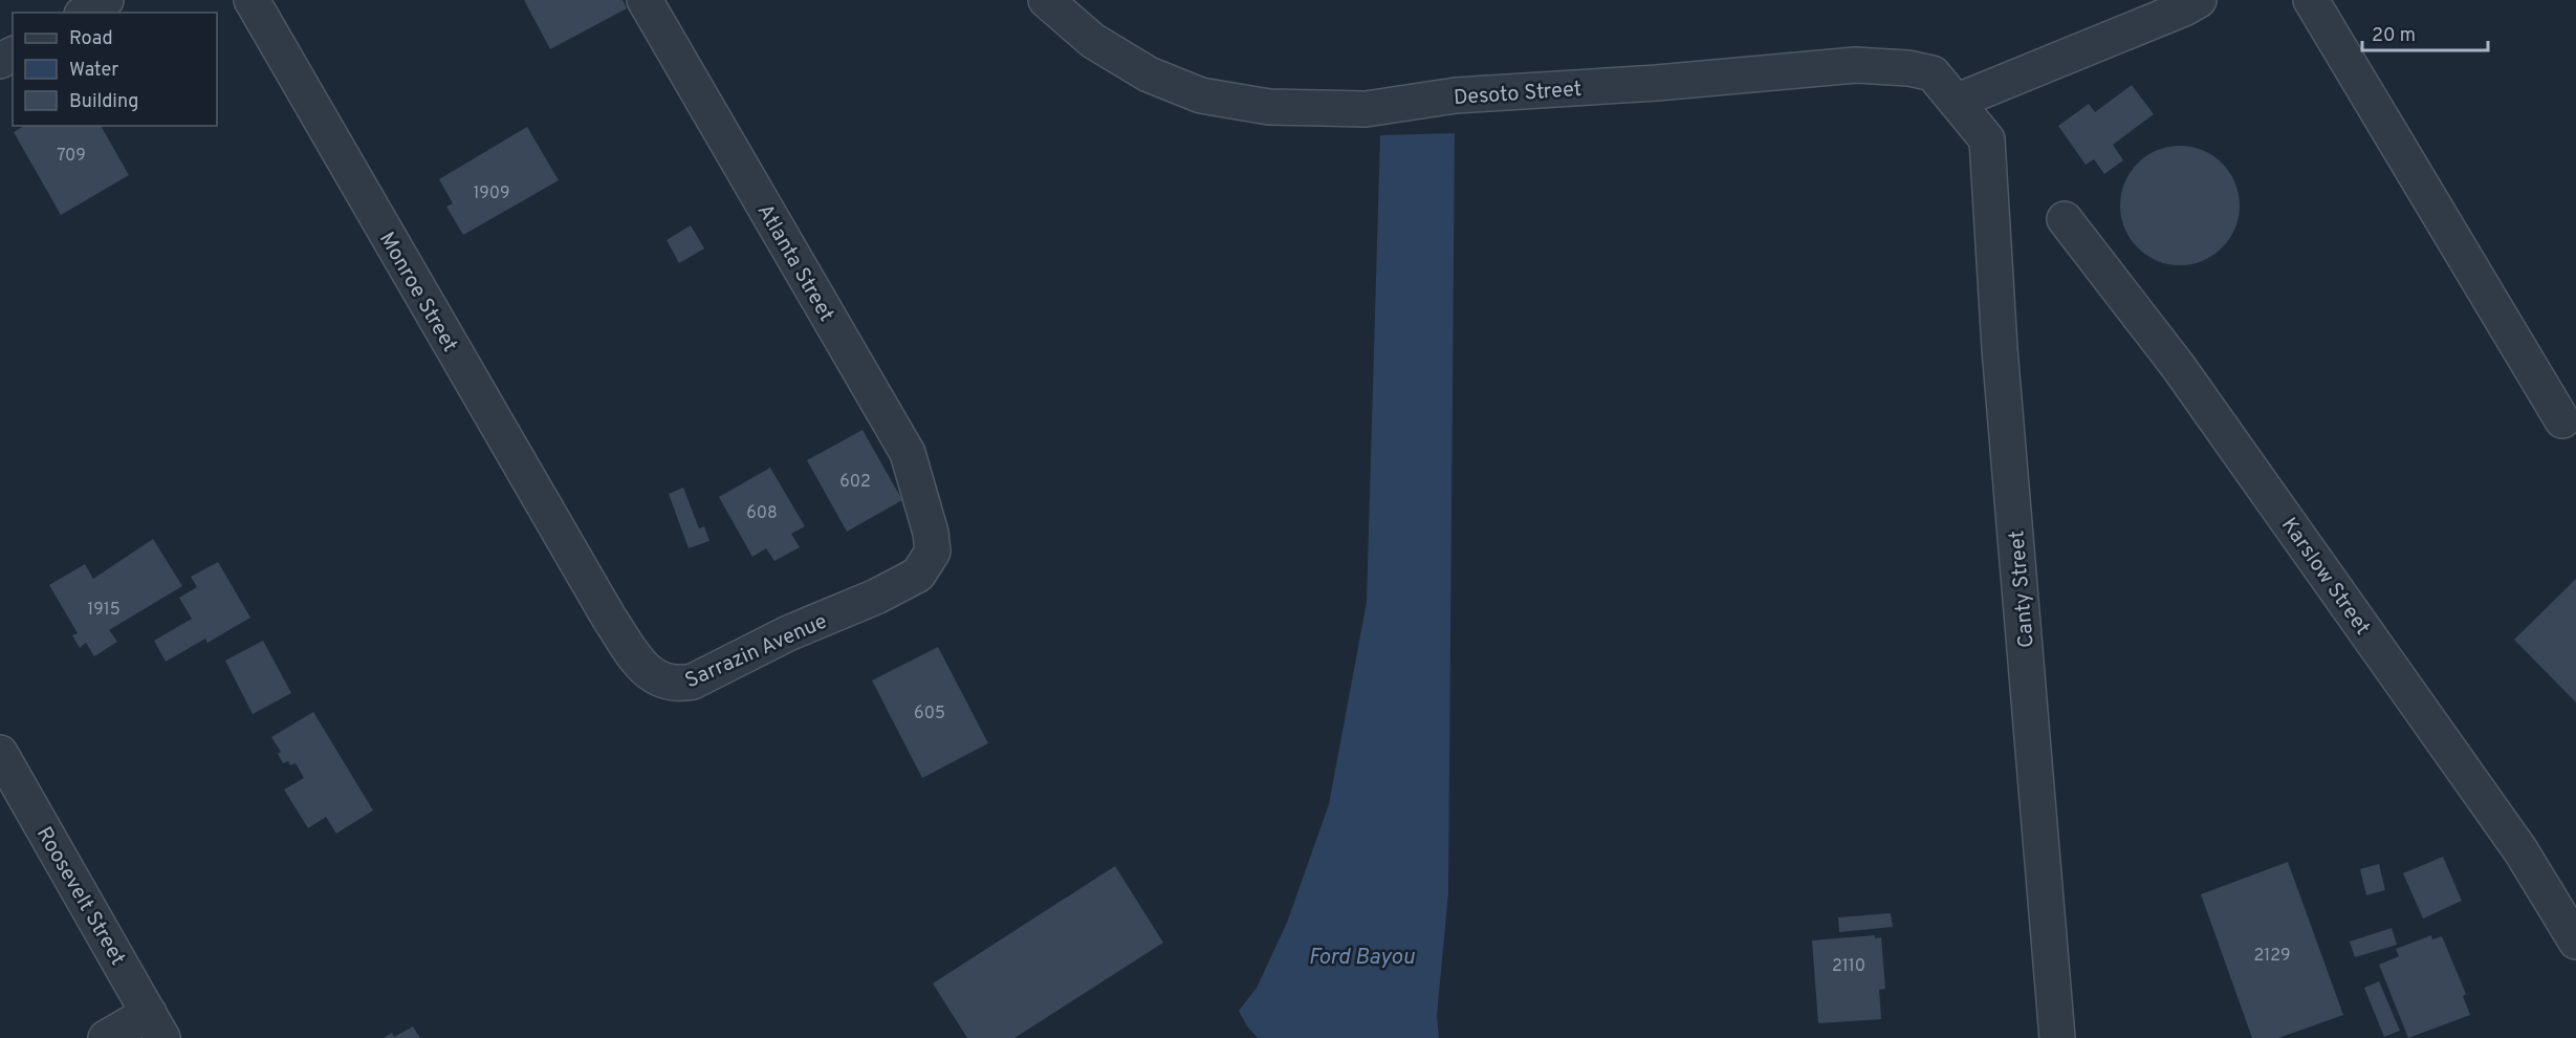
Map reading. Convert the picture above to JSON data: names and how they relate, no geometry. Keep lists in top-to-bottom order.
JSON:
{
  "streets": {
    "street": [
      "Desoto Street",
      "Atlanta Street",
      "Monroe Street",
      "Karslow Street",
      "Canty Street",
      "Sarrazin Avenue",
      "Roosevelt Street"
    ]
  },
  "crossings": [
    ["Desoto Street", "Canty Street"],
    ["Atlanta Street", "Sarrazin Avenue"],
    ["Monroe Street", "Sarrazin Avenue"]
  ],
  "water": ["Ford Bayou"],
  "house_numbers": [
    "709",
    "1909",
    "602",
    "608",
    "1915",
    "605",
    "2129",
    "2110"
  ],
  "legend": ["Road", "Water", "Building"],
  "scale_bar": "20 m"
}
